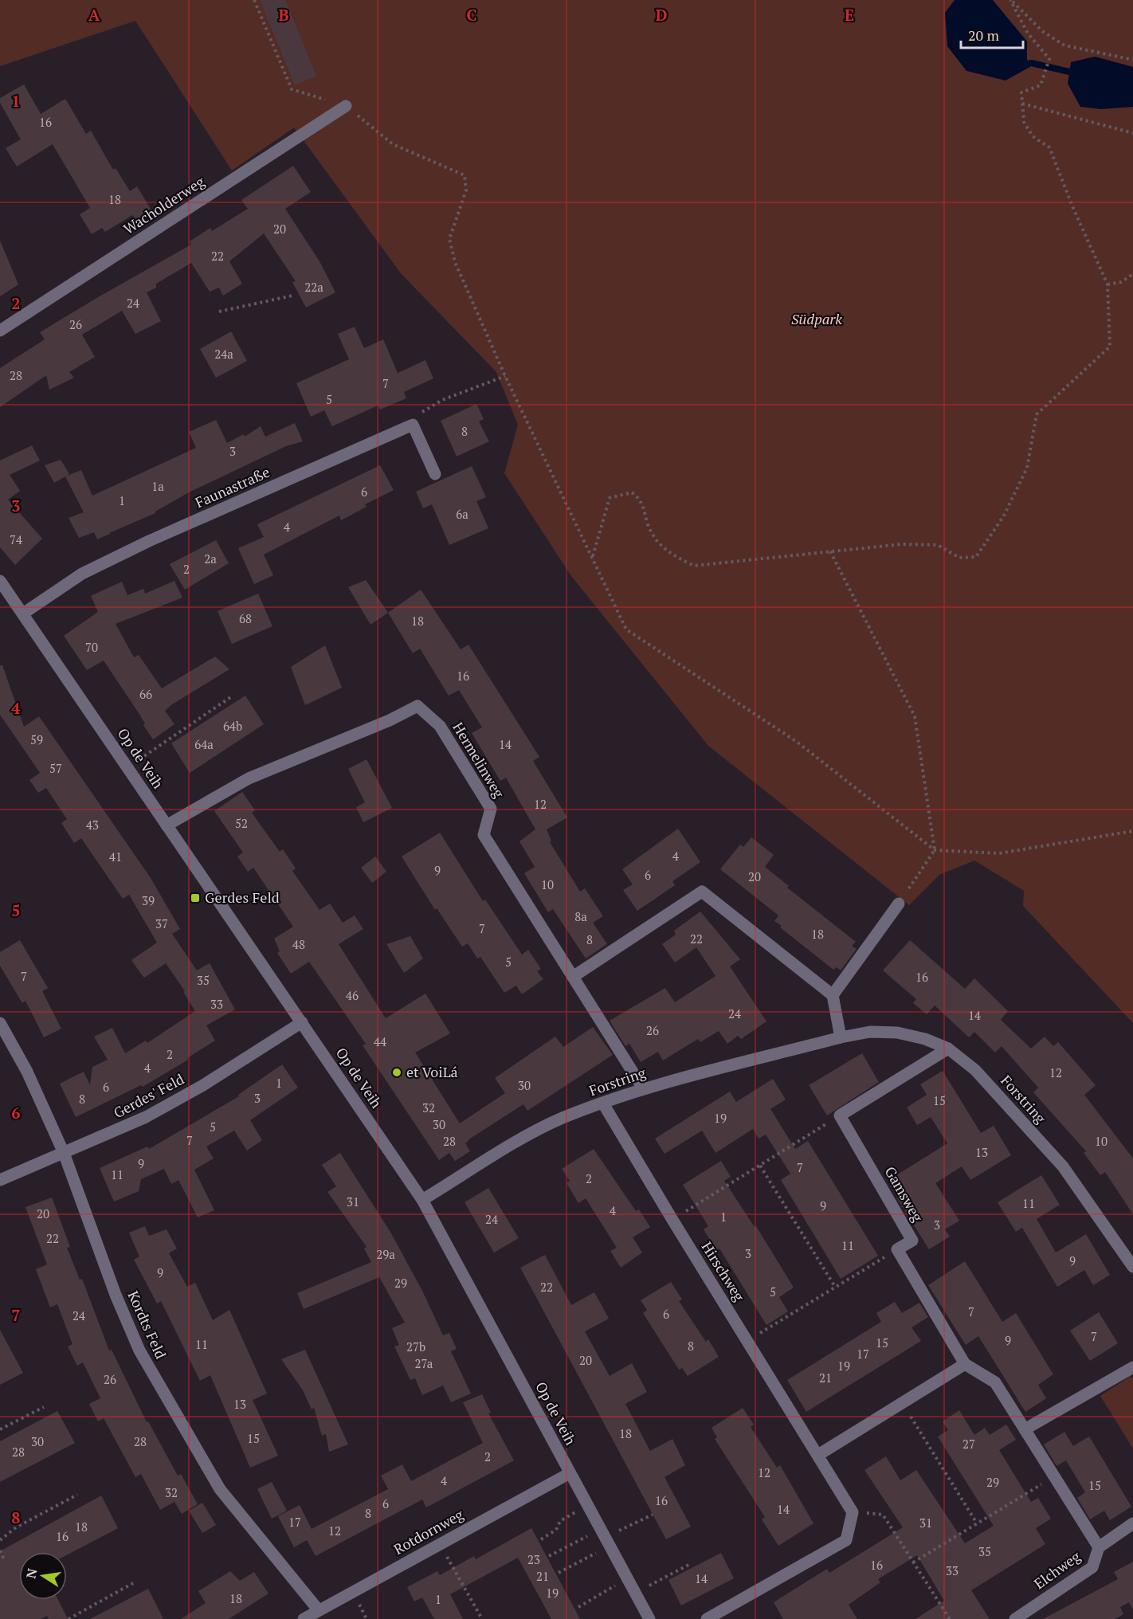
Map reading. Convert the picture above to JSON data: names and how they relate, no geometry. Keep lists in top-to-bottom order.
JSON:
{
  "streets": {
    "street": [
      "Wacholderweg",
      "Faunastraße",
      "Op de Veih",
      "Hermelinweg",
      "Forstring",
      "Gerdes' Feld",
      "Gamsweg",
      "Hirschweg",
      "Kordts Feld",
      "Rotdornweg",
      "Elchweg"
    ]
  },
  "crossings": [
    ["Faunastraße", "Op de Veih"],
    ["Op de Veih", "Hermelinweg"],
    ["Op de Veih", "Forstring"],
    ["Op de Veih", "Gerdes' Feld"],
    ["Op de Veih", "Rotdornweg"],
    ["Hermelinweg", "Forstring"],
    ["Forstring", "Hirschweg"],
    ["Gerdes' Feld", "Kordts Feld"],
    ["Kordts Feld", "Rotdornweg"]
  ],
  "parks": ["Südpark"],
  "places": {
    "transit": ["Gerdes Feld"],
    "other": ["et VoiLá"]
  },
  "house_numbers": [
    "16",
    "18",
    "20",
    "22",
    "22a",
    "24",
    "26",
    "24a",
    "28",
    "7",
    "5",
    "8",
    "3",
    "1a",
    "6",
    "1",
    "6a",
    "4",
    "74",
    "2a",
    "2",
    "68",
    "18",
    "70",
    "16",
    "66",
    "64b",
    "59",
    "64a",
    "14",
    "57",
    "12",
    "52",
    "43",
    "4",
    "41",
    "9",
    "6",
    "20",
    "10",
    "39",
    "8a",
    "37",
    "7",
    "18",
    "22",
    "8",
    "48",
    "5",
    "7",
    "16",
    "35",
    "46",
    "33",
    "24",
    "14",
    "26",
    "44",
    "2",
    "4",
    "12",
    "1",
    "30",
    "6",
    "3",
    "8",
    "15",
    "32",
    "19",
    "30",
    "5",
    "7",
    "28",
    "10",
    "13",
    "9",
    "7",
    "11",
    "2",
    "31",
    "11",
    "9",
    "4",
    "20",
    "1",
    "24",
    "3",
    "22",
    "11",
    "3",
    "29a",
    "9",
    "9",
    "29",
    "22",
    "5",
    "7",
    "6",
    "24",
    "7",
    "9",
    "15",
    "11",
    "8",
    "27b",
    "17",
    "20",
    "27a",
    "19",
    "21",
    "26",
    "13",
    "18",
    "15",
    "30",
    "28",
    "27",
    "28",
    "2",
    "12",
    "4",
    "29",
    "15",
    "32",
    "16",
    "6",
    "14",
    "8",
    "17",
    "31",
    "18",
    "12",
    "16",
    "35",
    "23",
    "16",
    "33",
    "21",
    "14",
    "19",
    "18",
    "1"
  ],
  "scale_bar": "20 m",
  "north": "left",
  "grid": {
    "columns": [
      "A",
      "B",
      "C",
      "D",
      "E"
    ],
    "rows": [
      "1",
      "2",
      "3",
      "4",
      "5",
      "6",
      "7",
      "8"
    ]
  }
}
